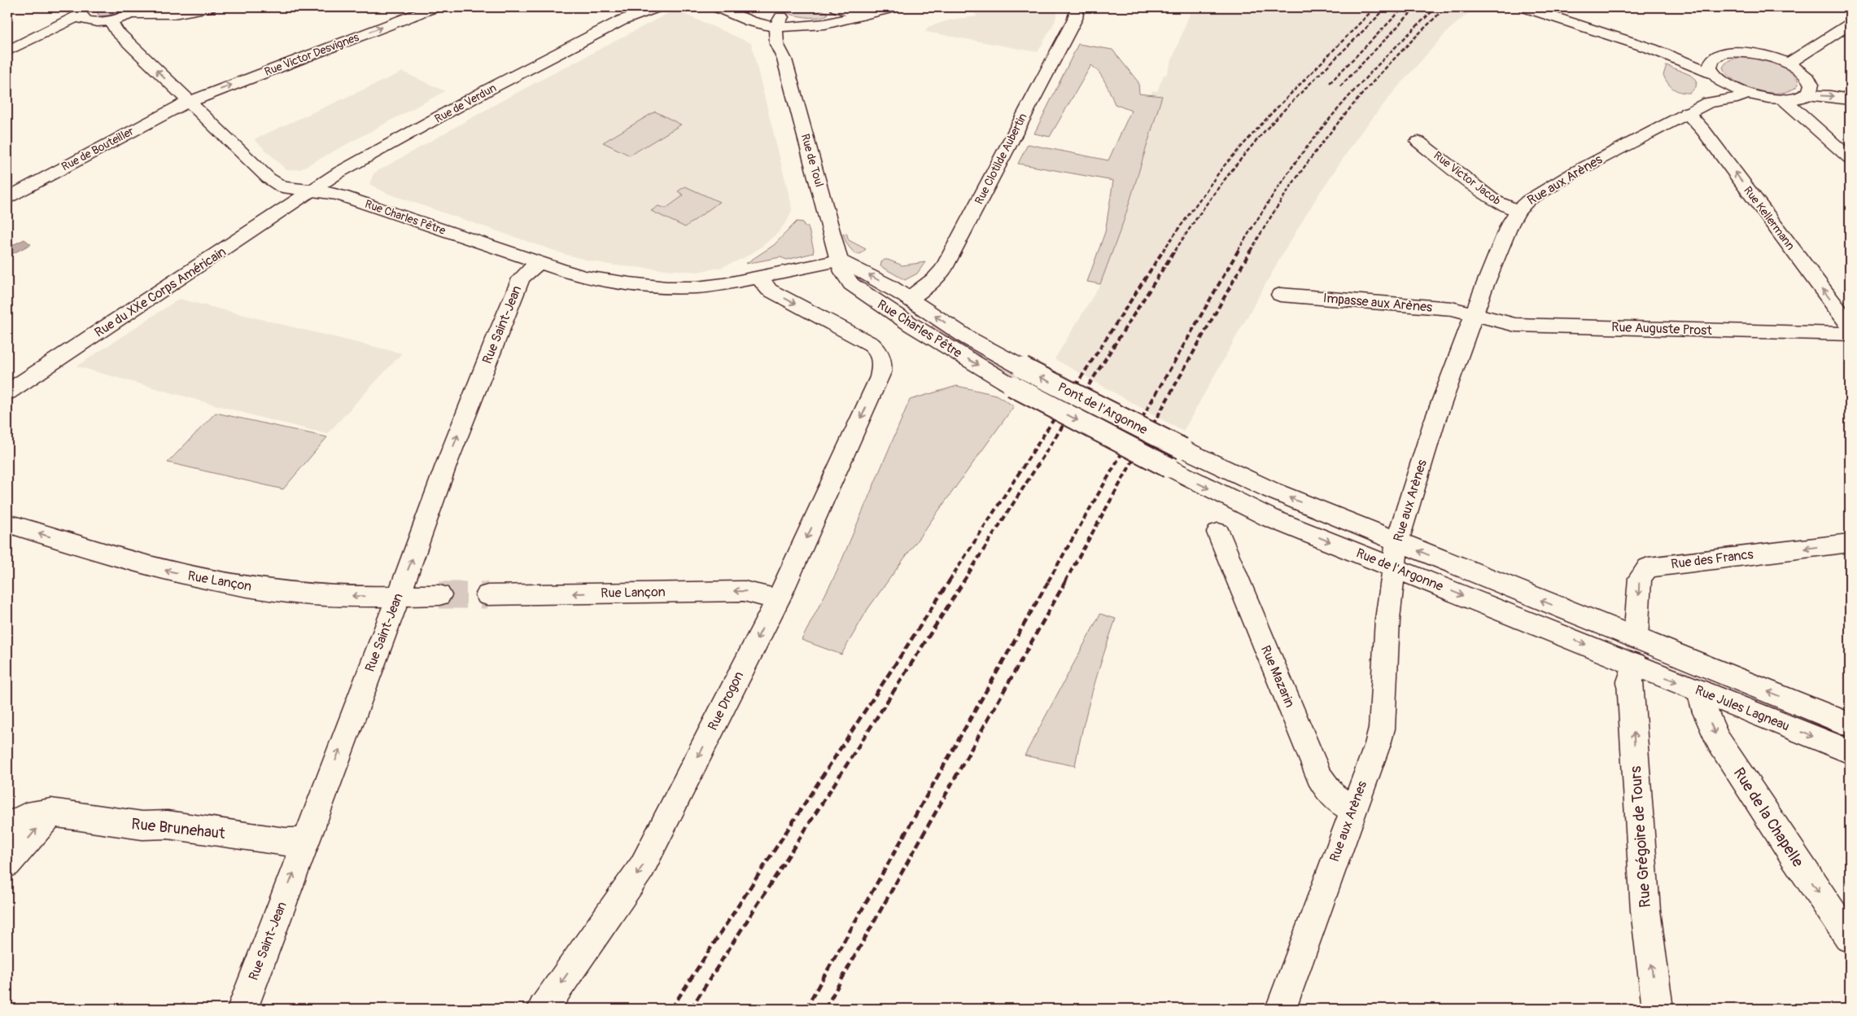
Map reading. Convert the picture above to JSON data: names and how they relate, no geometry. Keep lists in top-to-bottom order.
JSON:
{
  "streets": {
    "street": [
      "Rue Victor Desvignes",
      "Rue de Verdun",
      "Rue de Bouteiller",
      "Rue Clotilde Aubertin",
      "Rue de Toul",
      "Rue Victor Jacob",
      "Rue aux Arènes",
      "Rue Charles Pêtre",
      "Rue Kellermann",
      "Rue du XXe Corps Américain",
      "Impasse aux Arènes",
      "Rue Saint-Jean",
      "Rue Auguste Prost",
      "Pont de l'Argonne",
      "Rue des Francs",
      "Rue de l'Argonne",
      "Rue Lançon",
      "Rue Mazarin",
      "Rue Drogon",
      "Rue Jules Lagneau",
      "Rue de la Chapelle",
      "Rue Brunehaut",
      "Rue Grégoire de Tours"
    ]
  },
  "crossings": [
    ["Rue Victor Desvignes", "Rue de Bouteiller"],
    ["Rue Victor Desvignes", "Rue Charles Pêtre"],
    ["Rue de Verdun", "Rue Charles Pêtre"],
    ["Rue de Verdun", "Rue du XXe Corps Américain"],
    ["Rue de Bouteiller", "Rue Charles Pêtre"],
    ["Rue Clotilde Aubertin", "Rue Charles Pêtre"],
    ["Rue de Toul", "Rue Charles Pêtre"],
    ["Rue Victor Jacob", "Rue aux Arènes"],
    ["Rue aux Arènes", "Rue Kellermann"],
    ["Rue aux Arènes", "Impasse aux Arènes"],
    ["Rue aux Arènes", "Rue Auguste Prost"],
    ["Rue aux Arènes", "Rue de l'Argonne"],
    ["Rue aux Arènes", "Rue Mazarin"],
    ["Rue Charles Pêtre", "Rue du XXe Corps Américain"],
    ["Rue Charles Pêtre", "Rue Saint-Jean"],
    ["Rue Charles Pêtre", "Pont de l'Argonne"],
    ["Rue Charles Pêtre", "Rue Drogon"],
    ["Impasse aux Arènes", "Rue Auguste Prost"],
    ["Rue Saint-Jean", "Rue Lançon"],
    ["Rue Saint-Jean", "Rue Brunehaut"],
    ["Pont de l'Argonne", "Rue de l'Argonne"],
    ["Rue des Francs", "Rue de l'Argonne"],
    ["Rue des Francs", "Rue Jules Lagneau"],
    ["Rue des Francs", "Rue Grégoire de Tours"],
    ["Rue de l'Argonne", "Rue Jules Lagneau"],
    ["Rue de l'Argonne", "Rue Grégoire de Tours"],
    ["Rue Lançon", "Rue Drogon"],
    ["Rue Jules Lagneau", "Rue de la Chapelle"],
    ["Rue Jules Lagneau", "Rue Grégoire de Tours"]
  ],
  "one_way": [
    "Rue Saint-Jean",
    "Rue des Francs",
    "Rue Lançon",
    "Rue Drogon",
    "Rue de la Chapelle",
    "Rue Grégoire de Tours"
  ]
}
